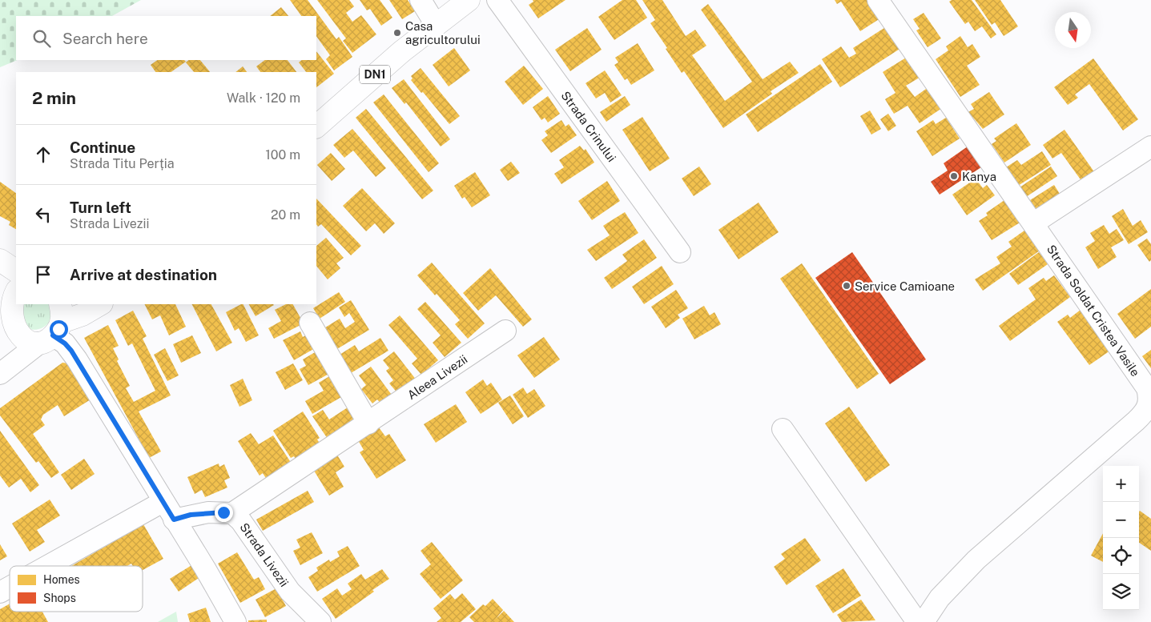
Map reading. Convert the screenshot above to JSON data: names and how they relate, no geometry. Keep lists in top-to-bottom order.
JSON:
{
  "streets": {
    "main road": ["DN1"],
    "street": [
      "Strada Crinului",
      "Strada Soldat Cristea Vasile",
      "Aleea Livezii",
      "Strada Livezii"
    ]
  },
  "crossings": [
    ["Aleea Livezii", "Strada Livezii"]
  ],
  "places": ["Casa agricultorului", "Kanya", "Service Camioane"],
  "legend": ["Homes", "Shops"],
  "north": "bottom",
  "page": {
    "search": "Search here",
    "heading": ["2 min", "Walk · 120 m"],
    "list": [
      ["Continue", "Strada Titu Perția", "100 m"],
      ["Turn left", "Strada Livezii", "20 m"],
      "Arrive at destination"
    ],
    "map_buttons": ["+", "−"]
  }
}
